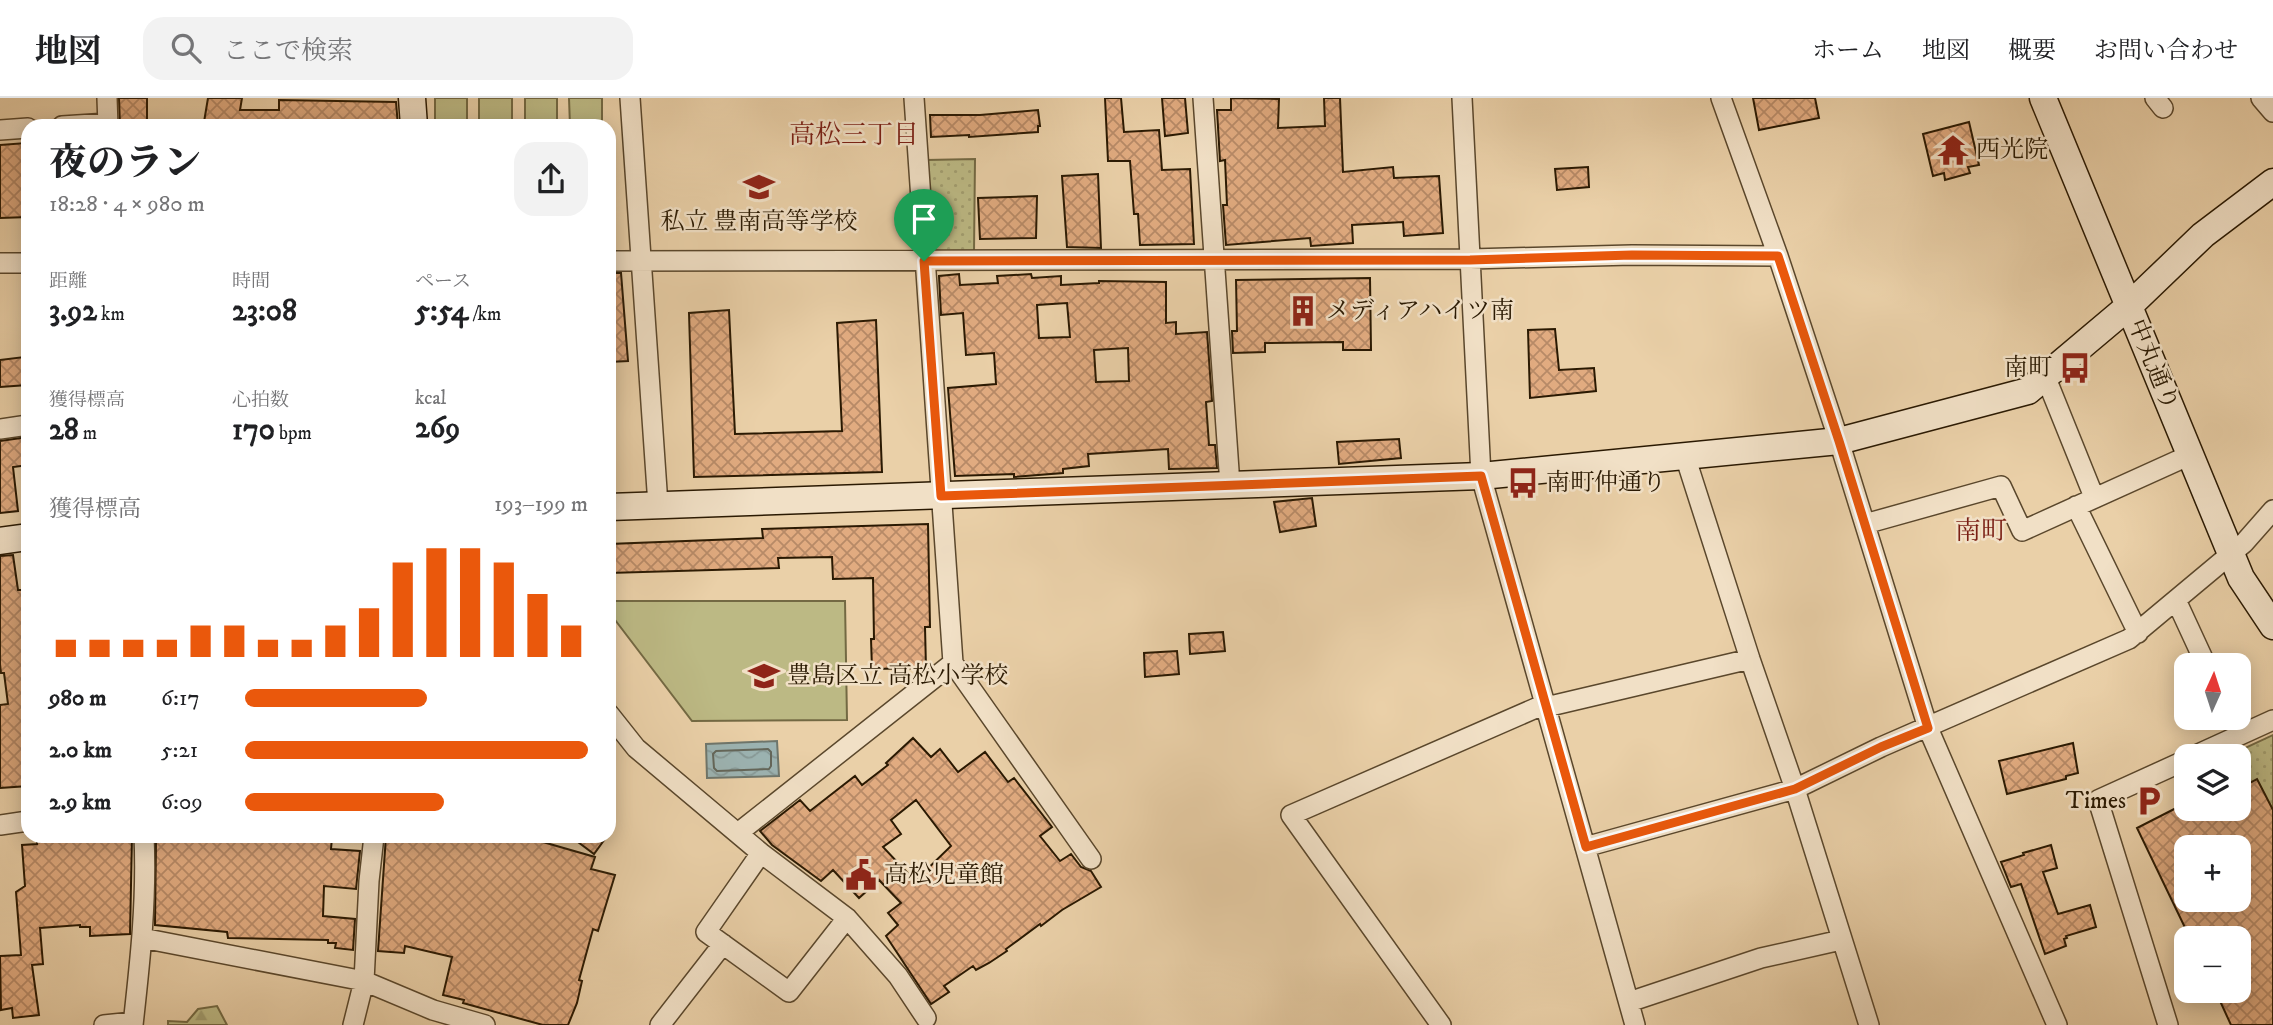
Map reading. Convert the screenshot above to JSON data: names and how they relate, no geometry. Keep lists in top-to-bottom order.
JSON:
{
  "streets": {
    "street": ["中丸通り"]
  },
  "districts": ["高松三丁目", "南町"],
  "places": {
    "temple": ["西光院"],
    "school or university": ["私立 豊南高等学校", "豊島区立 高松小学校"],
    "building": ["メディアハイツ南"],
    "bus stop": ["南町", "南町仲通り"],
    "parking": ["Times"],
    "public building": ["高松児童館"]
  },
  "north": "top",
  "page": {
    "header": "地図",
    "search": "ここで検索",
    "nav": [
      "ホーム",
      "地図",
      "概要",
      "お問い合わせ"
    ],
    "heading": ["夜のラン", "18:28 · 4 × 980 m"],
    "stats": [
      ["距離", "3.92 km"],
      ["時間", "23:08"],
      ["ペース", "5:54 /km"],
      ["獲得標高", "28 m"],
      ["心拍数", "170 bpm"],
      ["kcal", "269"]
    ],
    "chart": ["獲得標高", "193–199 m"],
    "map_buttons": ["+", "−"],
    "list": [
      {
        "name": "980 m",
        "note": "6:17"
      },
      {
        "name": "2.0 km",
        "note": "5:21"
      },
      {
        "name": "2.9 km",
        "note": "6:09"
      }
    ]
  }
}
